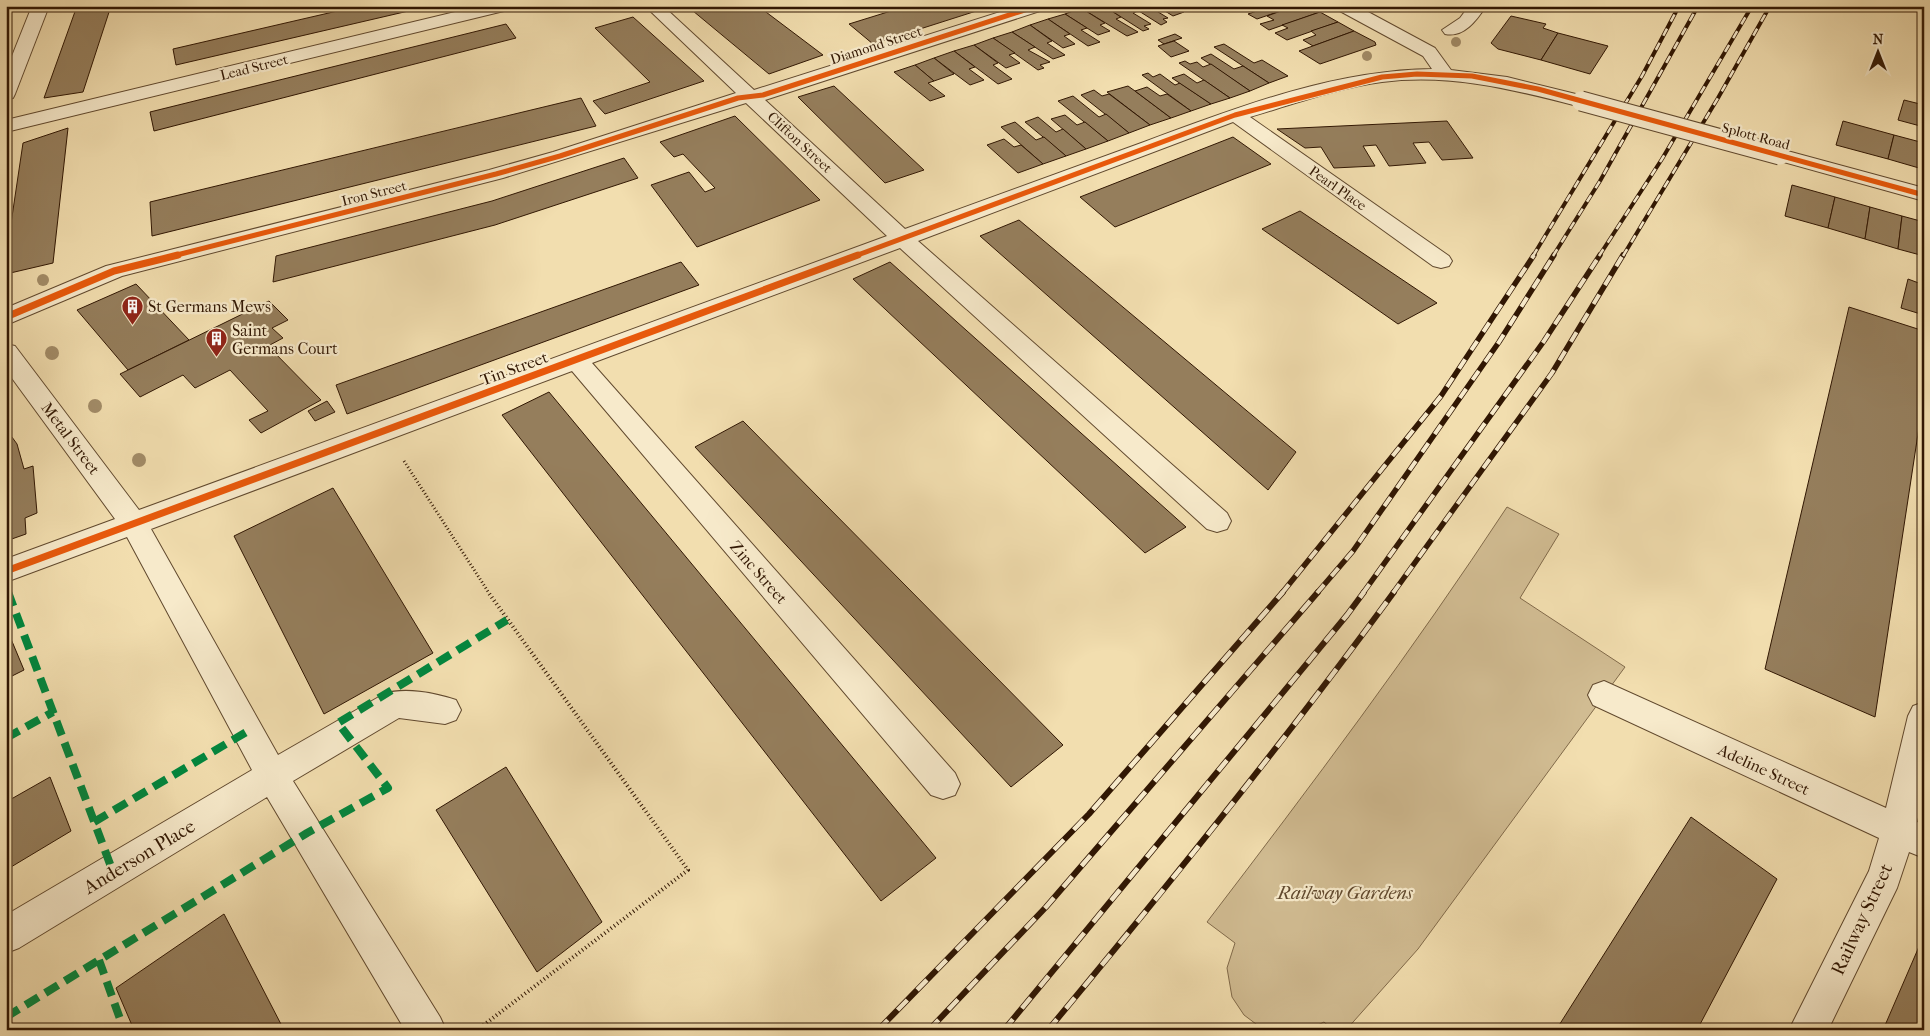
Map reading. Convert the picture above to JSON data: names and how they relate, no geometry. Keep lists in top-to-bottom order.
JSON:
{
  "streets": {
    "street": [
      "Diamond Street",
      "Lead Street",
      "Splott Road",
      "Clifton Street",
      "Pearl Place",
      "Iron Street",
      "Tin Street",
      "Metal Street",
      "Zinc Street",
      "Adeline Street",
      "Anderson Place",
      "Railway Street"
    ]
  },
  "crossings": [
    ["Diamond Street", "Clifton Street"],
    ["Diamond Street", "Iron Street"],
    ["Splott Road", "Pearl Place"],
    ["Splott Road", "Tin Street"],
    ["Clifton Street", "Iron Street"],
    ["Clifton Street", "Tin Street"],
    ["Pearl Place", "Tin Street"],
    ["Tin Street", "Metal Street"],
    ["Tin Street", "Zinc Street"],
    ["Adeline Street", "Railway Street"]
  ],
  "parks": ["Railway Gardens"],
  "places": {
    "building": ["St Germans Mews", "Saint Germans Court"]
  },
  "north": "top"
}
